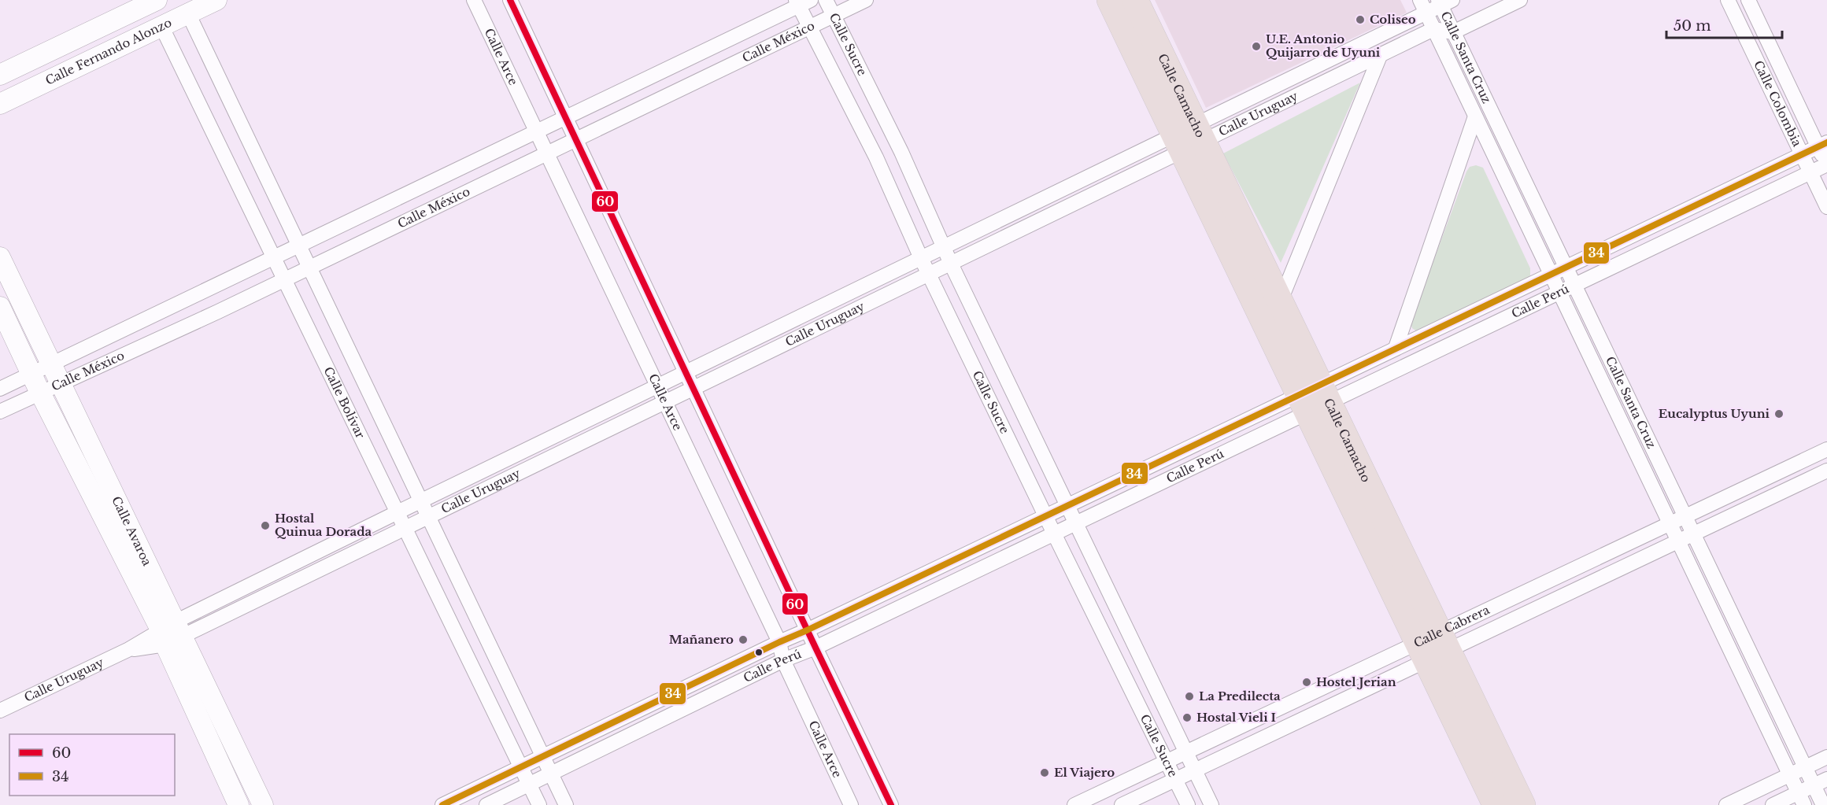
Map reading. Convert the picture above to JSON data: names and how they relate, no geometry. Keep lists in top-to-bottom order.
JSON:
{
  "streets": {
    "highway": ["Calle Camacho"],
    "main road": ["Calle Fernando Alonzo", "Calle Bolívar", "Calle Avaroa"],
    "street": [
      "Calle México",
      "Calle Sucre",
      "Calle Arce",
      "Calle Santa Cruz",
      "Calle Colombia",
      "Calle Uruguay",
      "Calle Perú",
      "Calle Cabrera"
    ]
  },
  "crossings": [
    ["Calle México", "Calle Sucre"],
    ["Calle México", "Calle Arce"],
    ["Calle México", "Calle Bolívar"],
    ["Calle México", "Calle Avaroa"],
    ["Calle Sucre", "Calle Uruguay"],
    ["Calle Sucre", "Calle Perú"],
    ["Calle Sucre", "Calle Cabrera"],
    ["Calle Fernando Alonzo", "Calle Bolívar"],
    ["Calle Arce", "Calle Uruguay"],
    ["Calle Arce", "Calle Perú"],
    ["Calle Santa Cruz", "Calle Uruguay"],
    ["Calle Santa Cruz", "Calle Perú"],
    ["Calle Santa Cruz", "Calle Cabrera"],
    ["Calle Camacho", "Calle Uruguay"],
    ["Calle Camacho", "Calle Perú"],
    ["Calle Camacho", "Calle Cabrera"],
    ["Calle Colombia", "Calle Perú"],
    ["Calle Uruguay", "Calle Bolívar"],
    ["Calle Uruguay", "Calle Avaroa"],
    ["Calle Perú", "Calle Bolívar"]
  ],
  "places": [
    "Coliseo",
    "U.E. Antonio Quijarro de Uyuni",
    "Eucalyptus Uyuni",
    "Hostal Quinua Dorada",
    "Mañanero",
    "Hostel Jerian",
    "La Predilecta",
    "Hostal Vieli I",
    "El Viajero"
  ],
  "lines": ["transit line 60", "transit line 34"],
  "legend": ["60", "34"],
  "scale_bar": "50 m"
}
